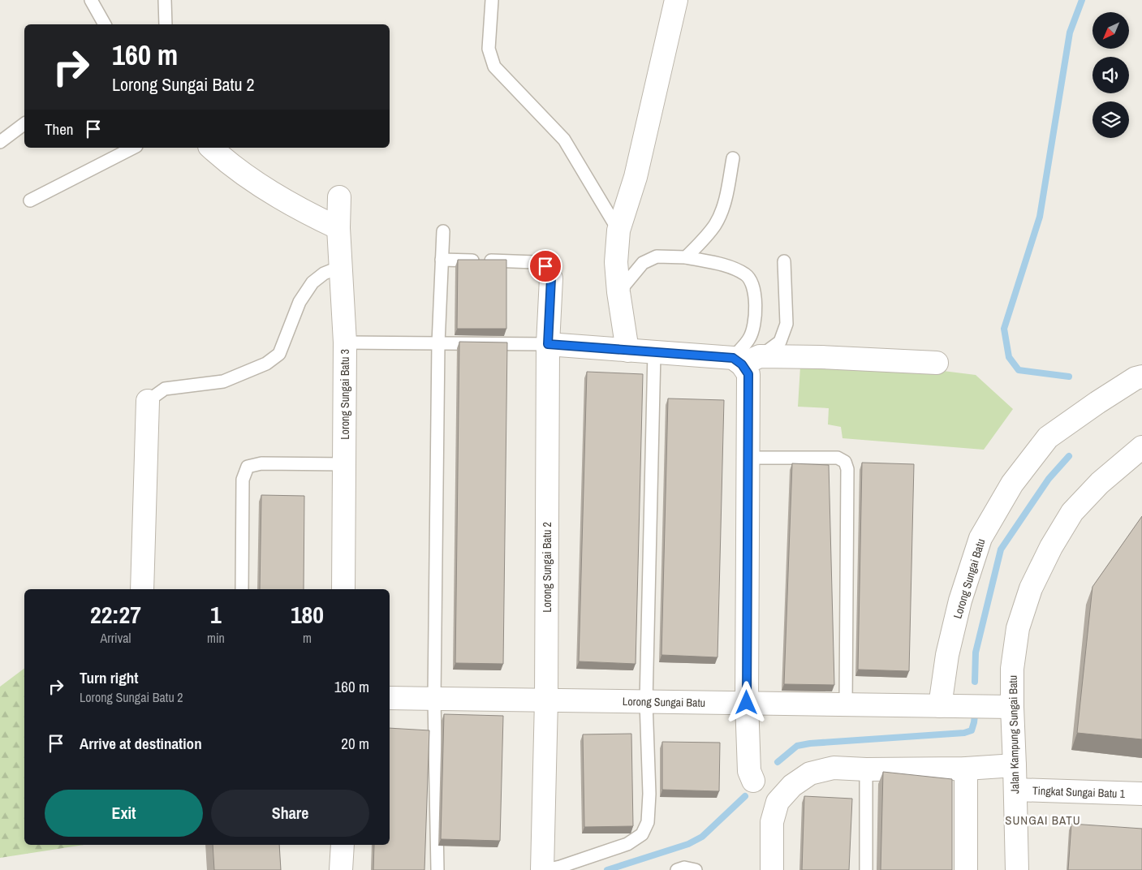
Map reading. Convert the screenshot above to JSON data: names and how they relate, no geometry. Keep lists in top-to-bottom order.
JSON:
{
  "streets": {
    "street": [
      "Lorong Sungai Batu 3",
      "Lorong Sungai Batu 2",
      "Lorong Sungai Batu",
      "Jalan Kampung Sungai Batu",
      "Tingkat Sungai Batu 1"
    ]
  },
  "crossings": [
    ["Lorong Sungai Batu 2", "Lorong Sungai Batu"],
    ["Lorong Sungai Batu", "Jalan Kampung Sungai Batu"],
    ["Jalan Kampung Sungai Batu", "Tingkat Sungai Batu 1"]
  ],
  "districts": ["SUNGAI BATU"],
  "north": "bottom left",
  "page": {
    "turn": ["160 m", "Lorong Sungai Batu 2"],
    "then": "Then",
    "eta": [
      "22:27",
      "Arrival",
      "1",
      "min",
      "180",
      "m"
    ],
    "list": [
      {
        "name": "Turn right",
        "note": "Lorong Sungai Batu 2",
        "value": "160 m"
      },
      {
        "name": "Arrive at destination",
        "value": "20 m"
      }
    ],
    "buttons": ["Exit", "Share"]
  }
}
